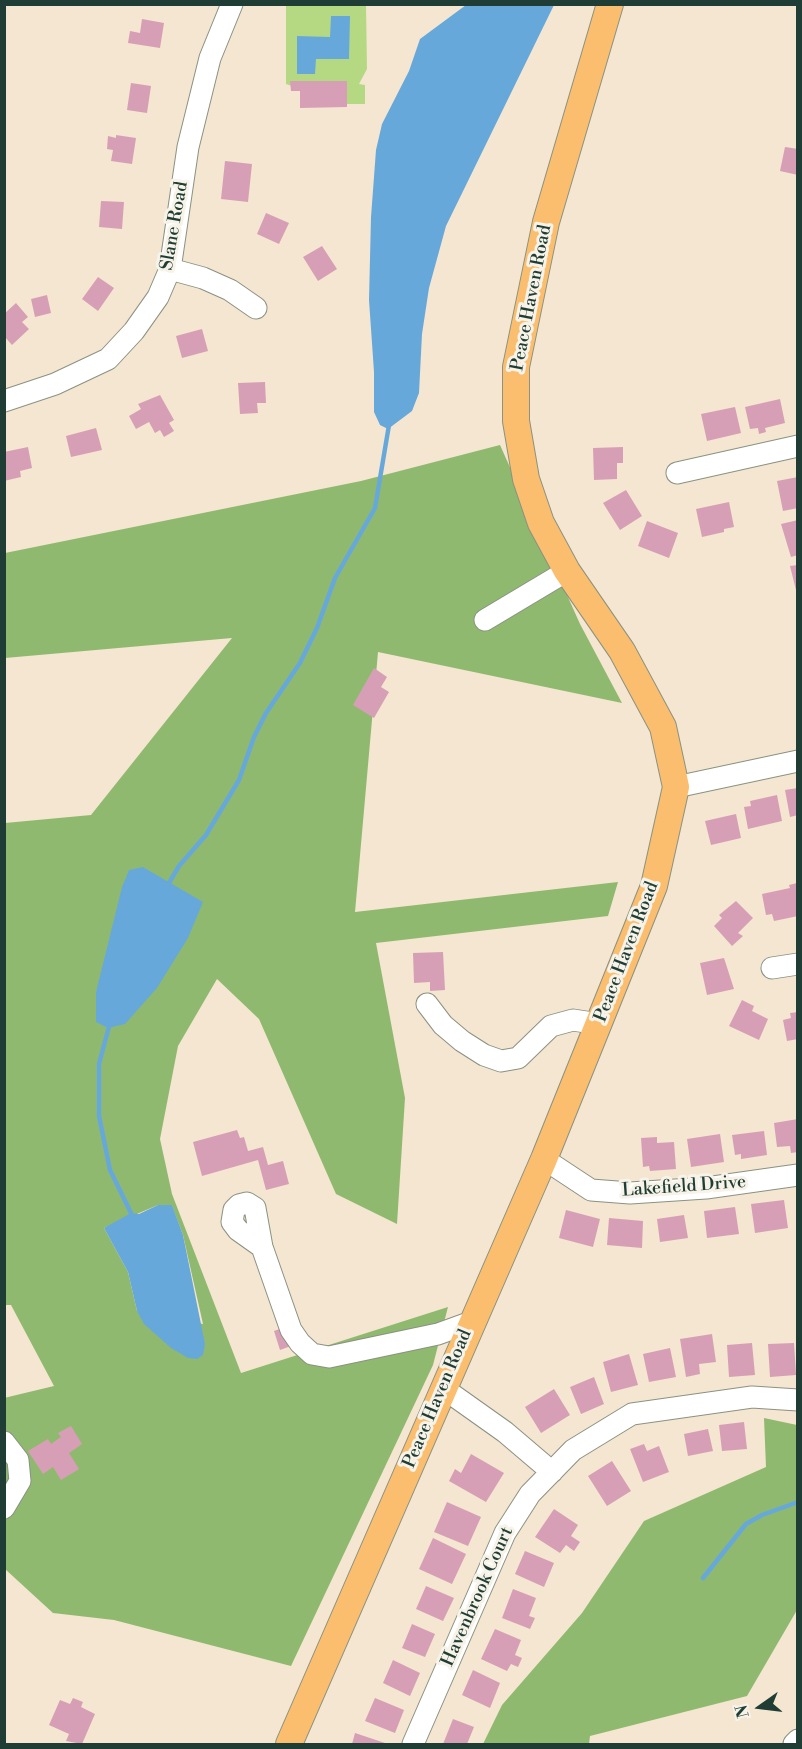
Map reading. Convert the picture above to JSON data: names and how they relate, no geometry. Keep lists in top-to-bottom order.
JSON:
{
  "streets": {
    "main road": ["Peace Haven Road"],
    "street": ["Slane Road", "Lakefield Drive", "Havenbrook Court"]
  },
  "crossings": [
    ["Peace Haven Road", "Lakefield Drive"]
  ],
  "north": "left"
}
